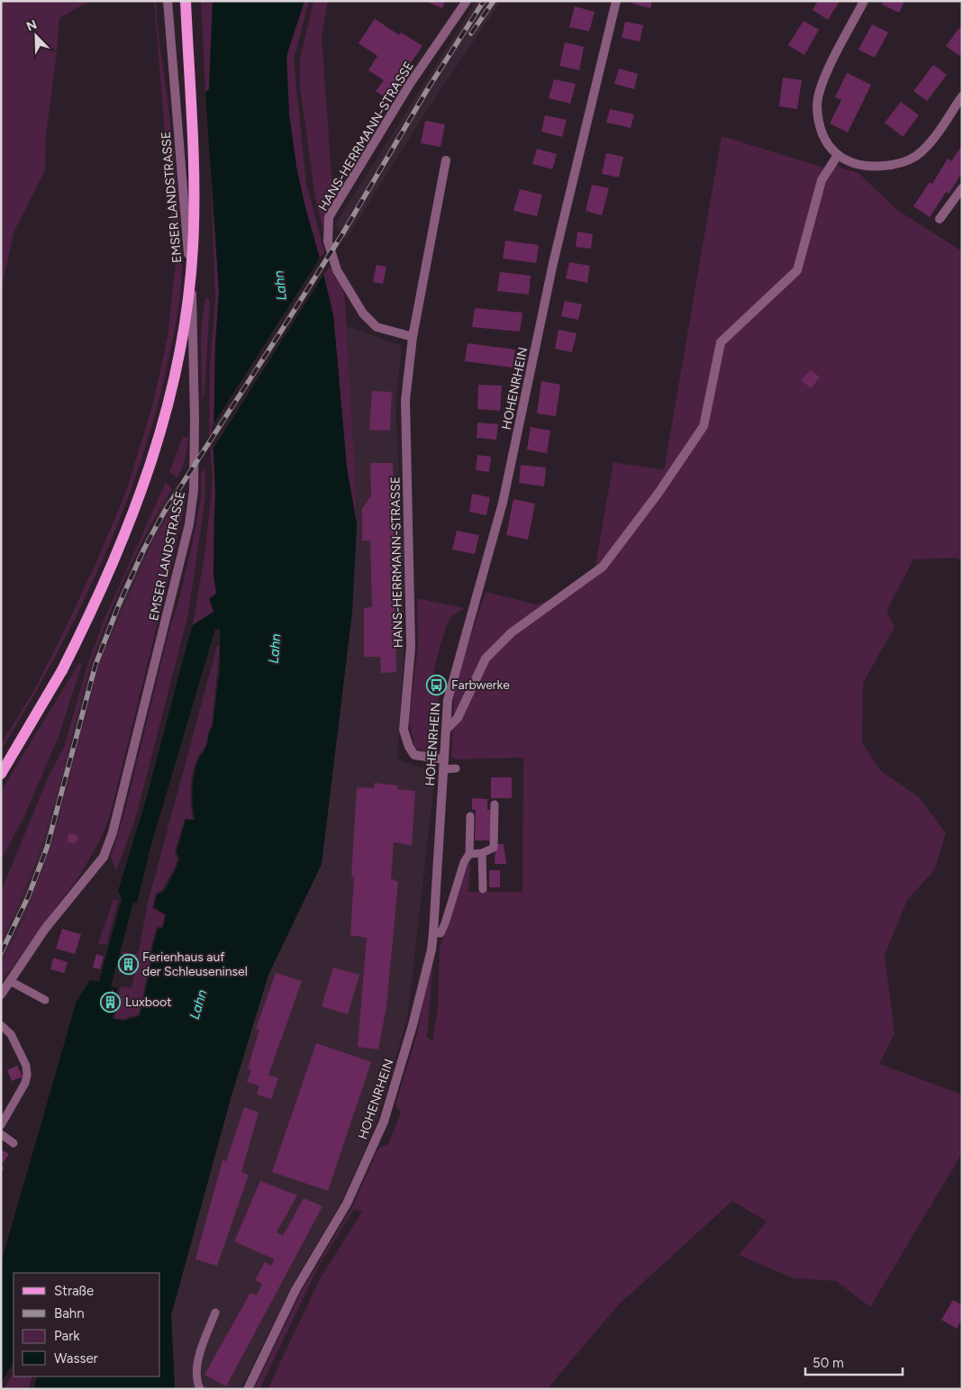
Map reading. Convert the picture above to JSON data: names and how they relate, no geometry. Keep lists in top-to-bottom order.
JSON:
{
  "streets": {
    "street": ["HANS-HERRMANN-STRASSE", "EMSER LANDSTRASSE", "HOHENRHEIN"]
  },
  "crossings": [
    ["HANS-HERRMANN-STRASSE", "HOHENRHEIN"]
  ],
  "water": ["Lahn"],
  "places": {
    "bus stop": ["Farbwerke"],
    "building": ["Ferienhaus auf der Schleuseninsel", "Luxboot"]
  },
  "legend": [
    "Straße",
    "Bahn",
    "Park",
    "Wasser"
  ],
  "scale_bar": "50 m",
  "north": "top left"
}
